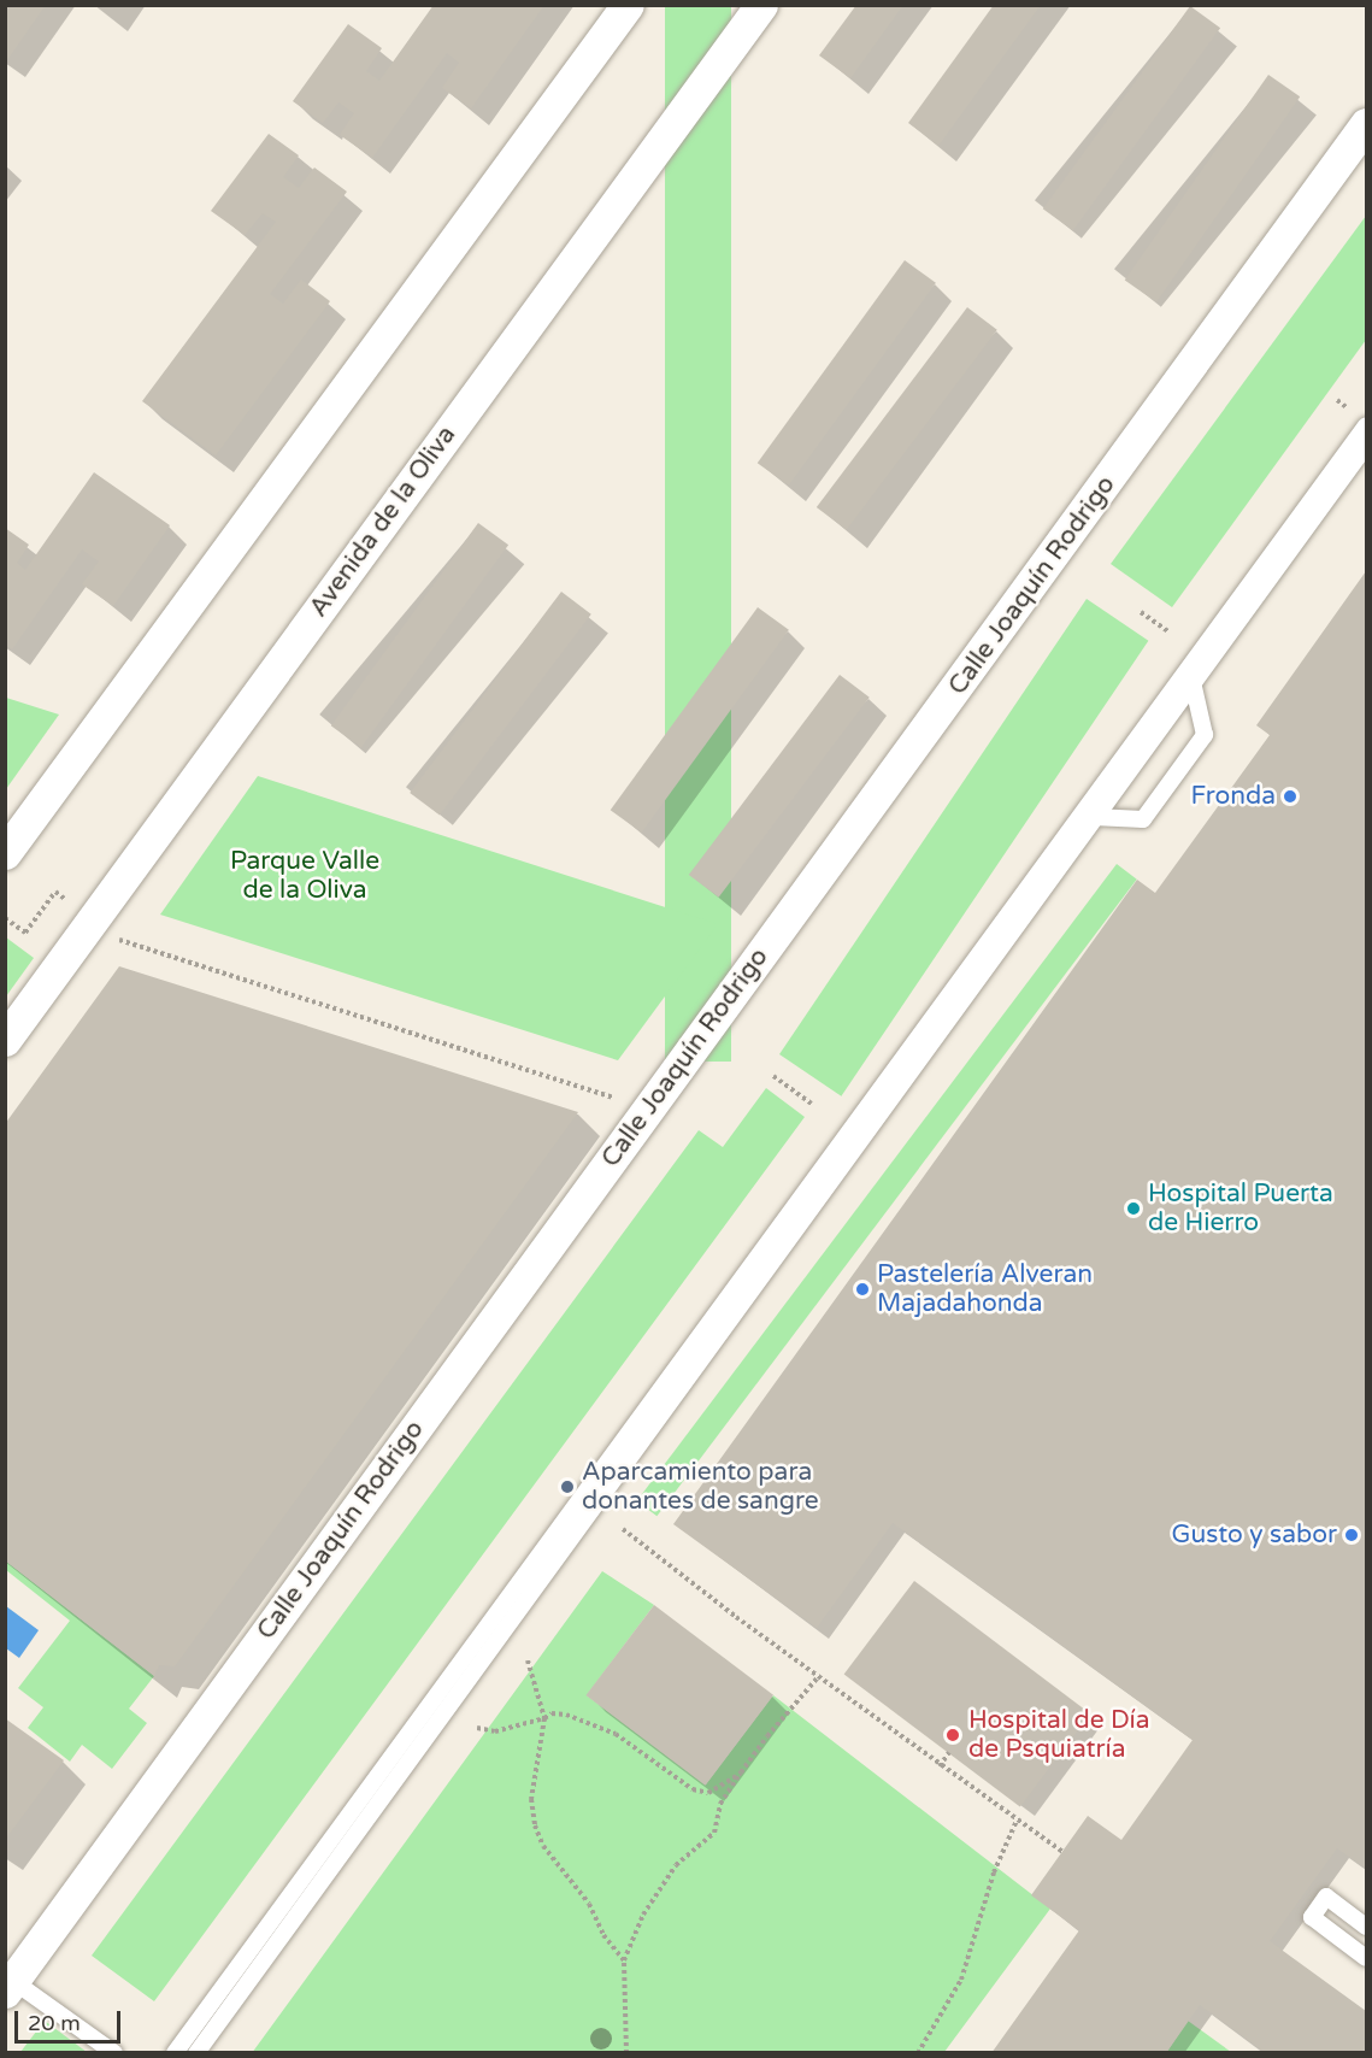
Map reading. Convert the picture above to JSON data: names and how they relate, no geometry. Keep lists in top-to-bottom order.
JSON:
{
  "streets": {
    "street": ["Avenida de la Oliva", "Calle Joaquín Rodrigo"]
  },
  "parks": ["Parque Valle de la Oliva"],
  "places": [
    "Fronda",
    "Hospital Puerta de Hierro",
    "Pastelería Alveran Majadahonda",
    "Aparcamiento para donantes de sangre",
    "Gusto y sabor",
    "Hospital de Día de Psquiatría"
  ],
  "scale_bar": "20 m"
}
